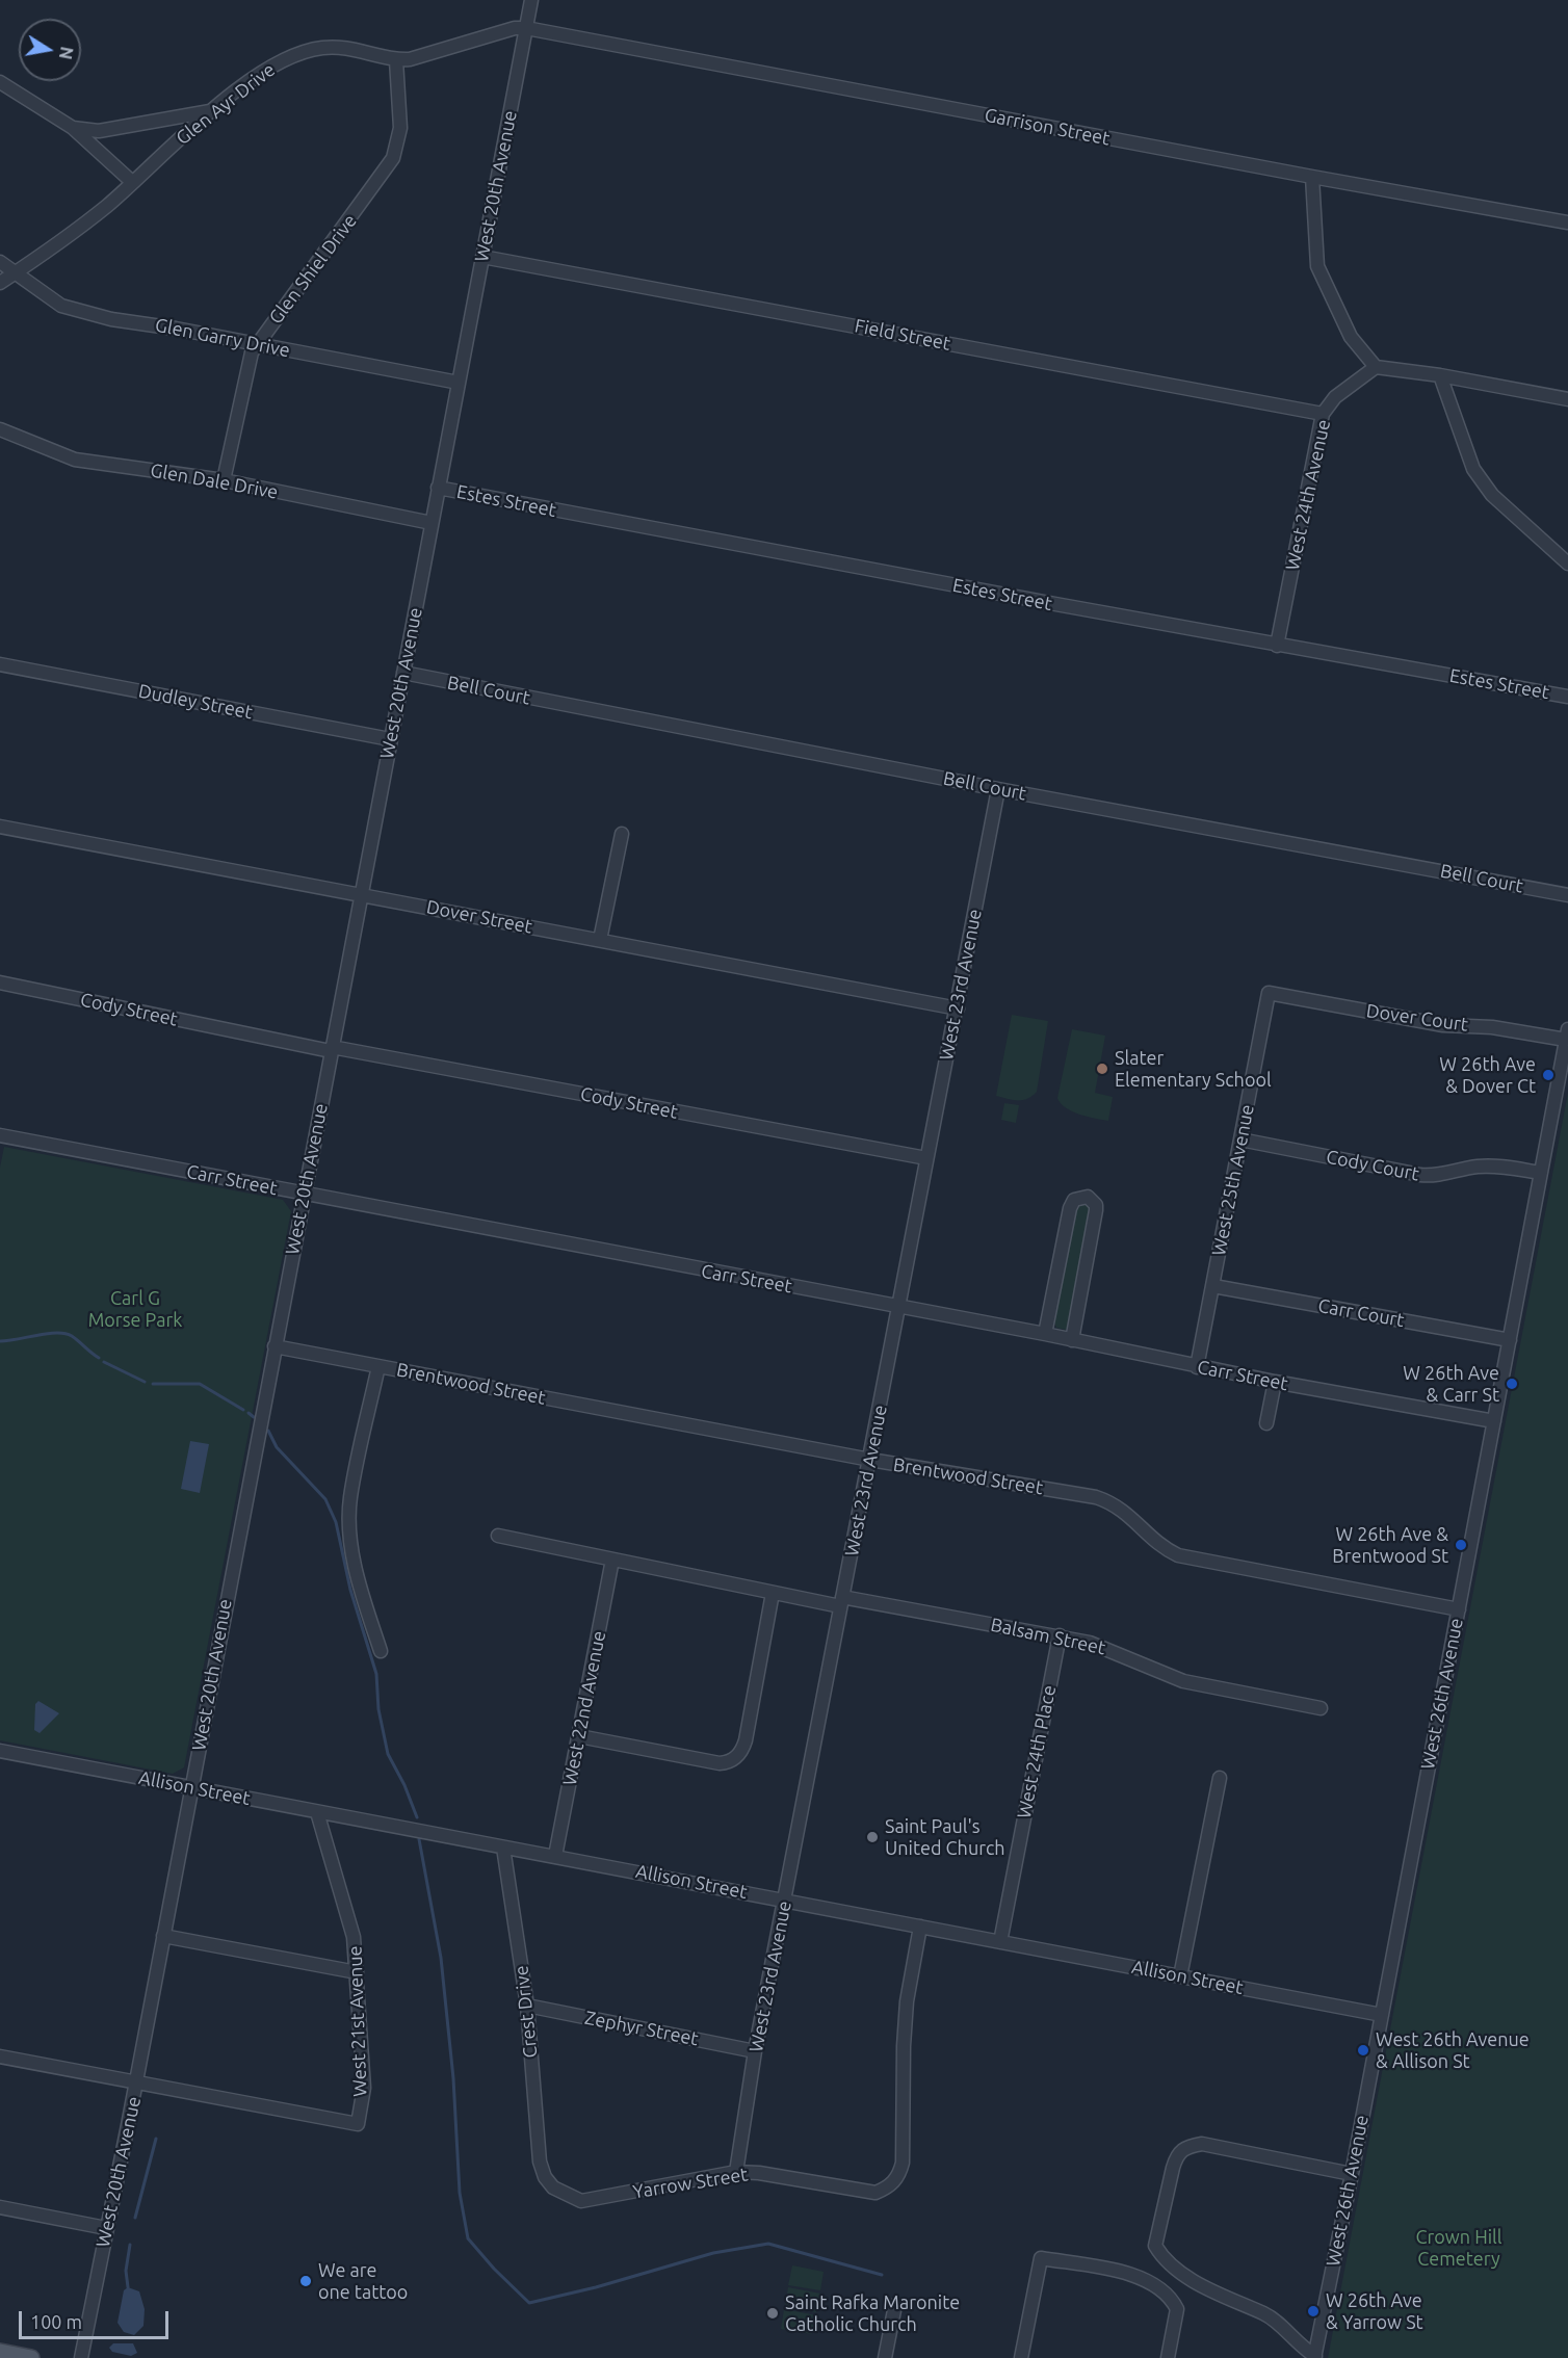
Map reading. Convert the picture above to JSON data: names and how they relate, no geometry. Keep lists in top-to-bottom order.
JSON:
{
  "streets": {
    "street": [
      "Glen Ayr Drive",
      "Garrison Street",
      "West 20th Avenue",
      "Glen Shiel Drive",
      "Field Street",
      "Glen Garry Drive",
      "Glen Dale Drive",
      "West 24th Avenue",
      "Estes Street",
      "Bell Court",
      "Dudley Street",
      "Dover Street",
      "West 23rd Avenue",
      "Cody Street",
      "Dover Court",
      "Cody Court",
      "Carr Street",
      "West 25th Avenue",
      "Carr Court",
      "Brentwood Street",
      "Balsam Street",
      "West 26th Avenue",
      "West 22nd Avenue",
      "West 24th Place",
      "Allison Street",
      "Crest Drive",
      "West 21st Avenue",
      "Zephyr Street",
      "Yarrow Street"
    ]
  },
  "crossings": [
    ["Glen Ayr Drive", "Garrison Street"],
    ["Glen Ayr Drive", "West 20th Avenue"],
    ["Glen Ayr Drive", "Glen Shiel Drive"],
    ["Glen Ayr Drive", "Glen Garry Drive"],
    ["Garrison Street", "West 20th Avenue"],
    ["West 20th Avenue", "Field Street"],
    ["West 20th Avenue", "Glen Garry Drive"],
    ["West 20th Avenue", "Glen Dale Drive"],
    ["West 20th Avenue", "Estes Street"],
    ["West 20th Avenue", "Bell Court"],
    ["West 20th Avenue", "Dudley Street"],
    ["West 20th Avenue", "Dover Street"],
    ["West 20th Avenue", "Cody Street"],
    ["West 20th Avenue", "Carr Street"],
    ["West 20th Avenue", "Brentwood Street"],
    ["West 20th Avenue", "Allison Street"],
    ["West 20th Avenue", "West 21st Avenue"],
    ["Glen Shiel Drive", "Glen Garry Drive"],
    ["Glen Shiel Drive", "Glen Dale Drive"],
    ["Field Street", "West 24th Avenue"],
    ["West 24th Avenue", "Estes Street"],
    ["Bell Court", "West 23rd Avenue"],
    ["Dover Street", "West 23rd Avenue"],
    ["West 23rd Avenue", "Cody Street"],
    ["West 23rd Avenue", "Carr Street"],
    ["West 23rd Avenue", "Brentwood Street"],
    ["West 23rd Avenue", "Balsam Street"],
    ["West 23rd Avenue", "Allison Street"],
    ["West 23rd Avenue", "Zephyr Street"],
    ["West 23rd Avenue", "Yarrow Street"],
    ["Dover Court", "West 25th Avenue"],
    ["Dover Court", "West 26th Avenue"],
    ["Cody Court", "West 25th Avenue"],
    ["Cody Court", "West 26th Avenue"],
    ["Carr Street", "West 25th Avenue"],
    ["Carr Street", "West 26th Avenue"],
    ["West 25th Avenue", "Carr Court"],
    ["Carr Court", "West 26th Avenue"],
    ["Brentwood Street", "West 26th Avenue"],
    ["Balsam Street", "West 22nd Avenue"],
    ["Balsam Street", "West 24th Place"],
    ["West 26th Avenue", "Allison Street"],
    ["West 22nd Avenue", "Allison Street"],
    ["West 24th Place", "Allison Street"],
    ["Allison Street", "Crest Drive"],
    ["Allison Street", "West 21st Avenue"],
    ["Allison Street", "Yarrow Street"],
    ["Crest Drive", "Zephyr Street"],
    ["Crest Drive", "Yarrow Street"]
  ],
  "parks": ["Carl G Morse Park", "Crown Hill Cemetery"],
  "places": [
    "Slater Elementary School",
    "W 26th Ave & Dover Ct",
    "W 26th Ave & Carr St",
    "W 26th Ave & Brentwood St",
    "Saint Paul's United Church",
    "West 26th Avenue & Allison St",
    "We are one tattoo",
    "W 26th Ave & Yarrow St",
    "Saint Rafka Maronite Catholic Church"
  ],
  "scale_bar": "100 m",
  "north": "right"
}
